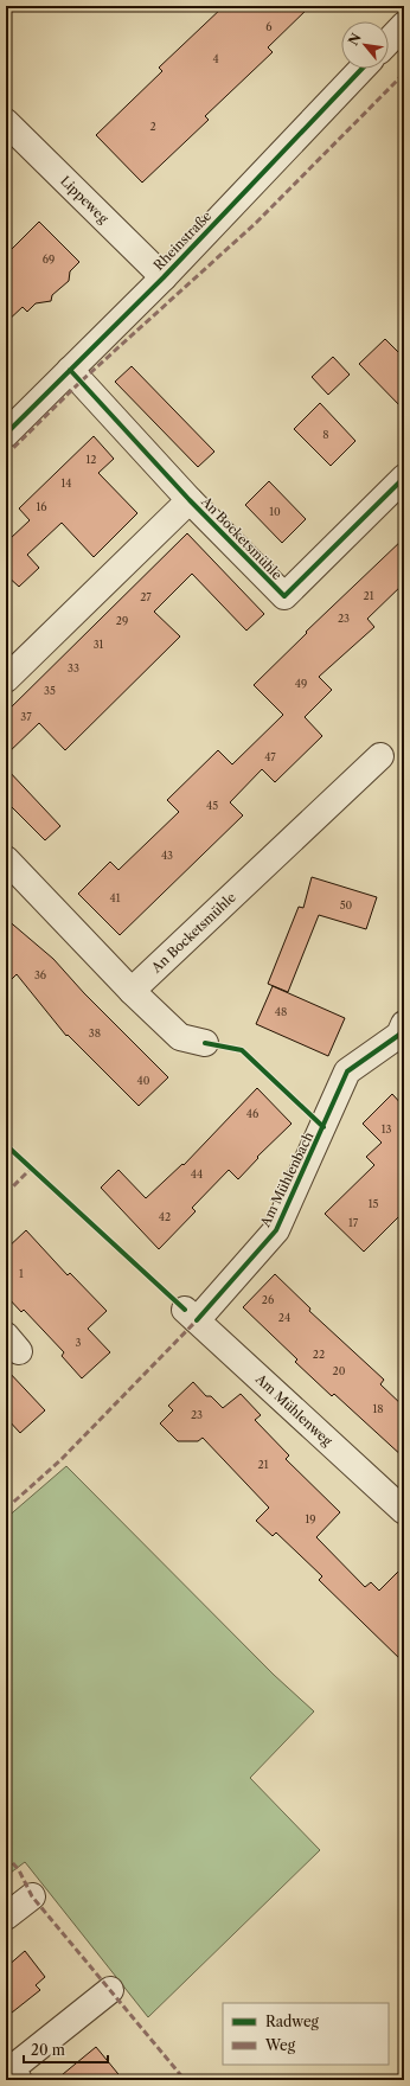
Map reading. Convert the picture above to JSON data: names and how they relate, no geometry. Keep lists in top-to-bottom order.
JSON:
{
  "streets": {
    "street": [
      "Lippeweg",
      "Rheinstraße",
      "An Bocketsmühle",
      "Am Mühlenbach",
      "Am Mühlenweg"
    ]
  },
  "crossings": [
    ["Lippeweg", "Rheinstraße"],
    ["Rheinstraße", "An Bocketsmühle"],
    ["Am Mühlenbach", "Am Mühlenweg"]
  ],
  "house_numbers": [
    "6",
    "4",
    "2",
    "69",
    "8",
    "12",
    "14",
    "16",
    "10",
    "21",
    "27",
    "23",
    "29",
    "31",
    "33",
    "49",
    "35",
    "37",
    "47",
    "45",
    "43",
    "41",
    "50",
    "36",
    "48",
    "38",
    "40",
    "46",
    "13",
    "44",
    "15",
    "42",
    "17",
    "1",
    "26",
    "24",
    "3",
    "22",
    "20",
    "18",
    "23",
    "21",
    "19"
  ],
  "legend": ["Radweg", "Weg"],
  "scale_bar": "20 m",
  "north": "top left"
}
